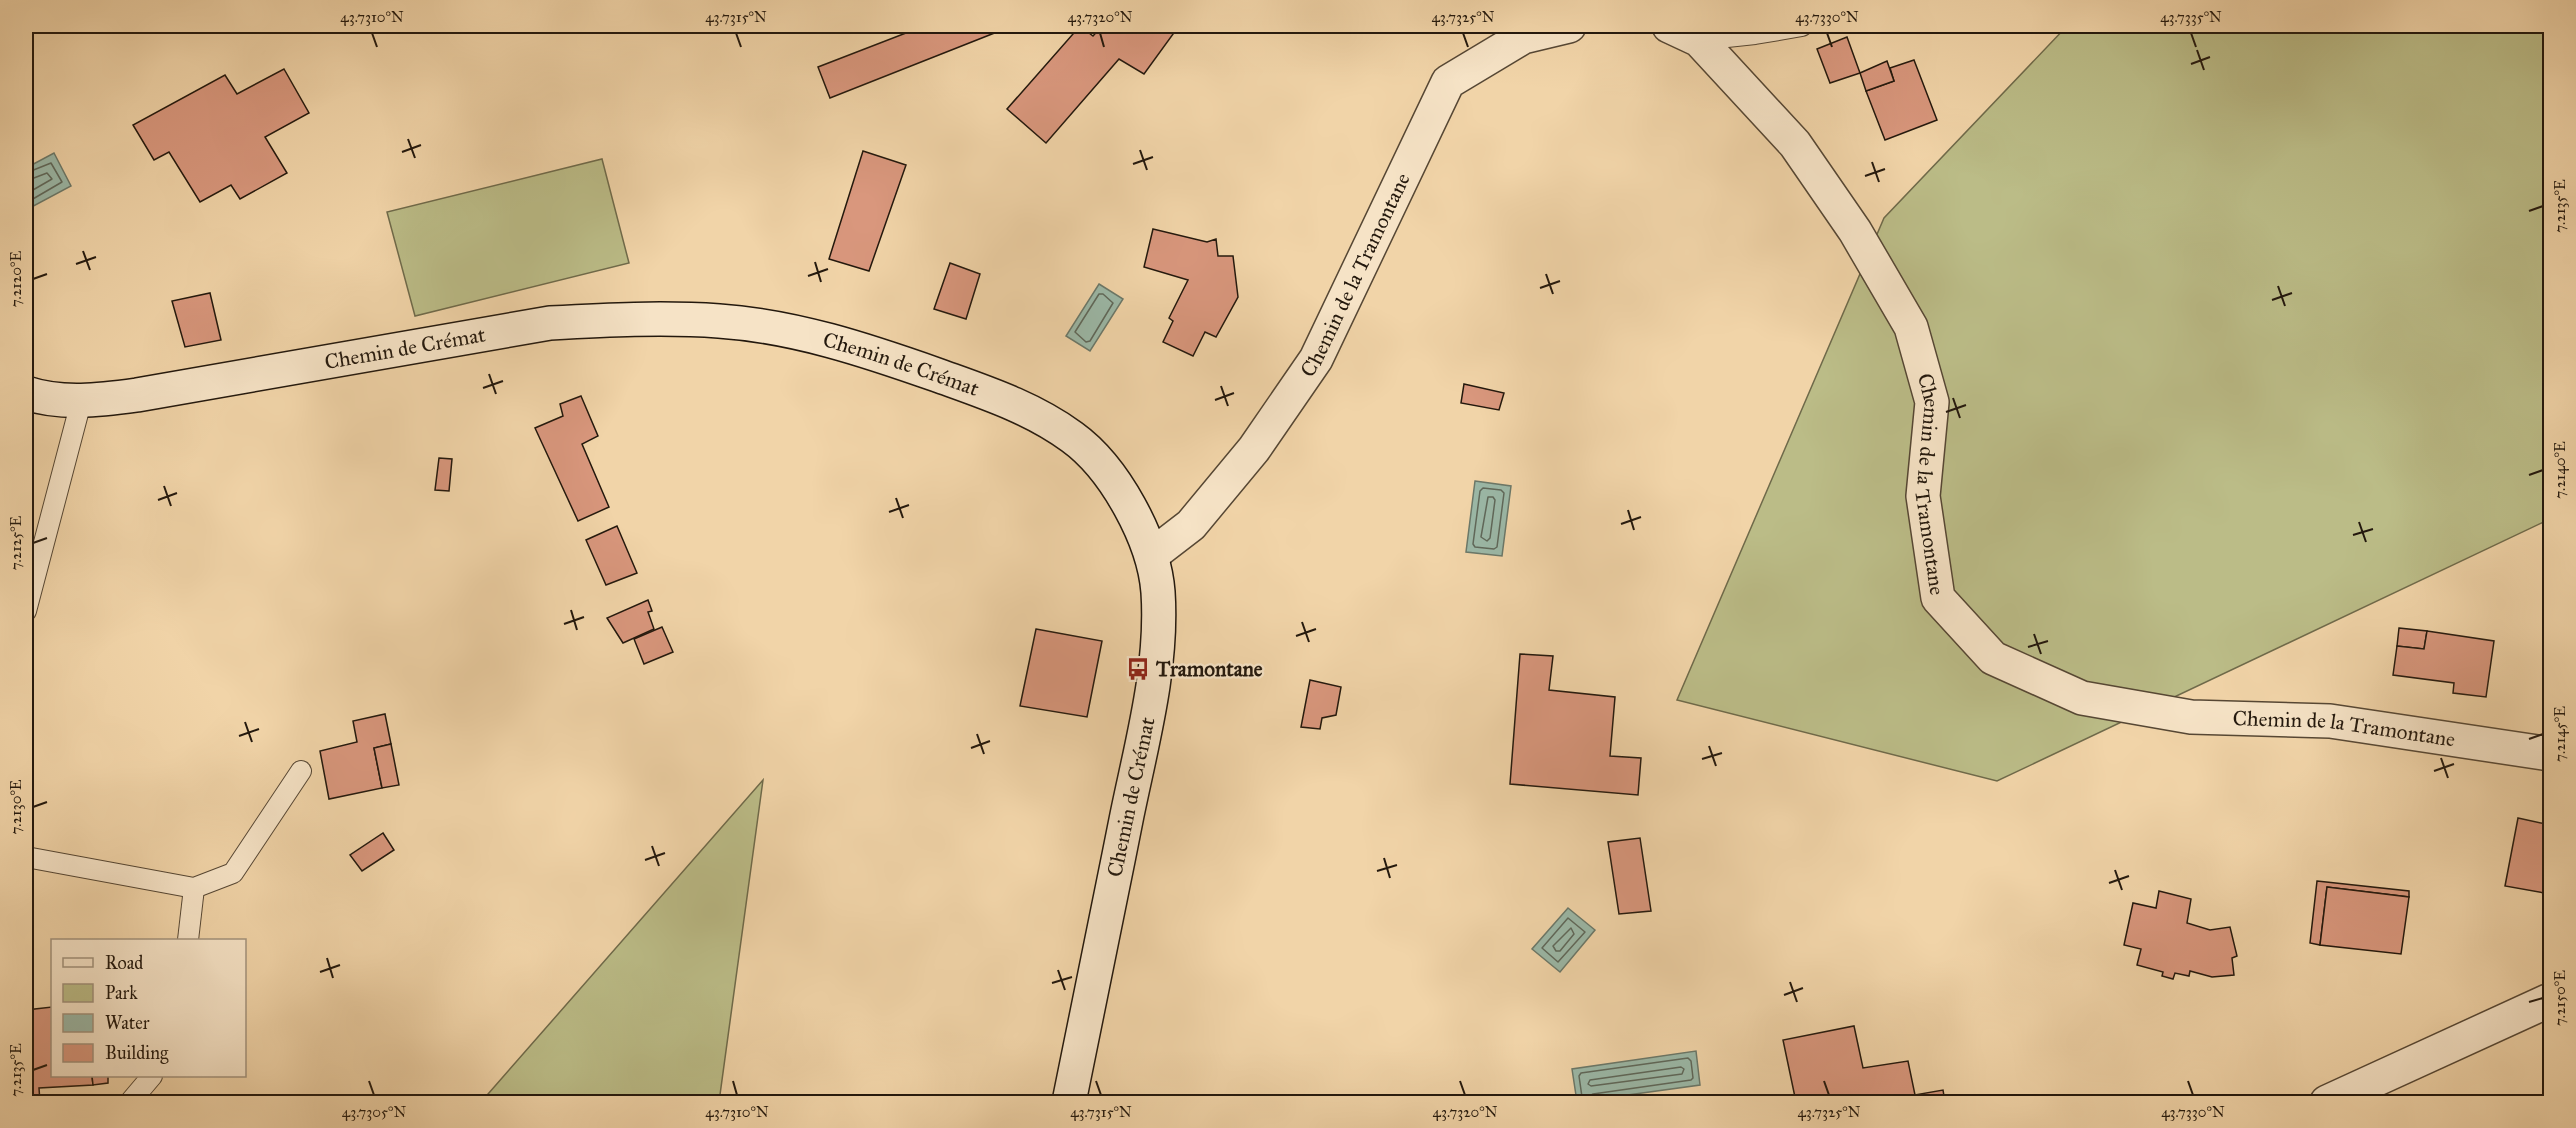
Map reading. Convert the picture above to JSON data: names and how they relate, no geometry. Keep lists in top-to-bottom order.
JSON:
{
  "streets": {
    "street": ["Chemin de la Tramontane", "Chemin de Crémat"]
  },
  "crossings": [
    ["Chemin de la Tramontane", "Chemin de Crémat"]
  ],
  "places": {
    "bus stop": ["Tramontane"]
  },
  "legend": [
    "Road",
    "Park",
    "Water",
    "Building"
  ],
  "coordinates": [
    "43.7310°N",
    "43.7315°N",
    "43.7320°N",
    "43.7325°N",
    "43.7330°N",
    "43.7335°N",
    "7.2135°E",
    "7.2120°E",
    "7.2140°E",
    "7.2125°E",
    "7.2145°E",
    "7.2130°E",
    "7.2150°E",
    "43.7305°N"
  ]
}
